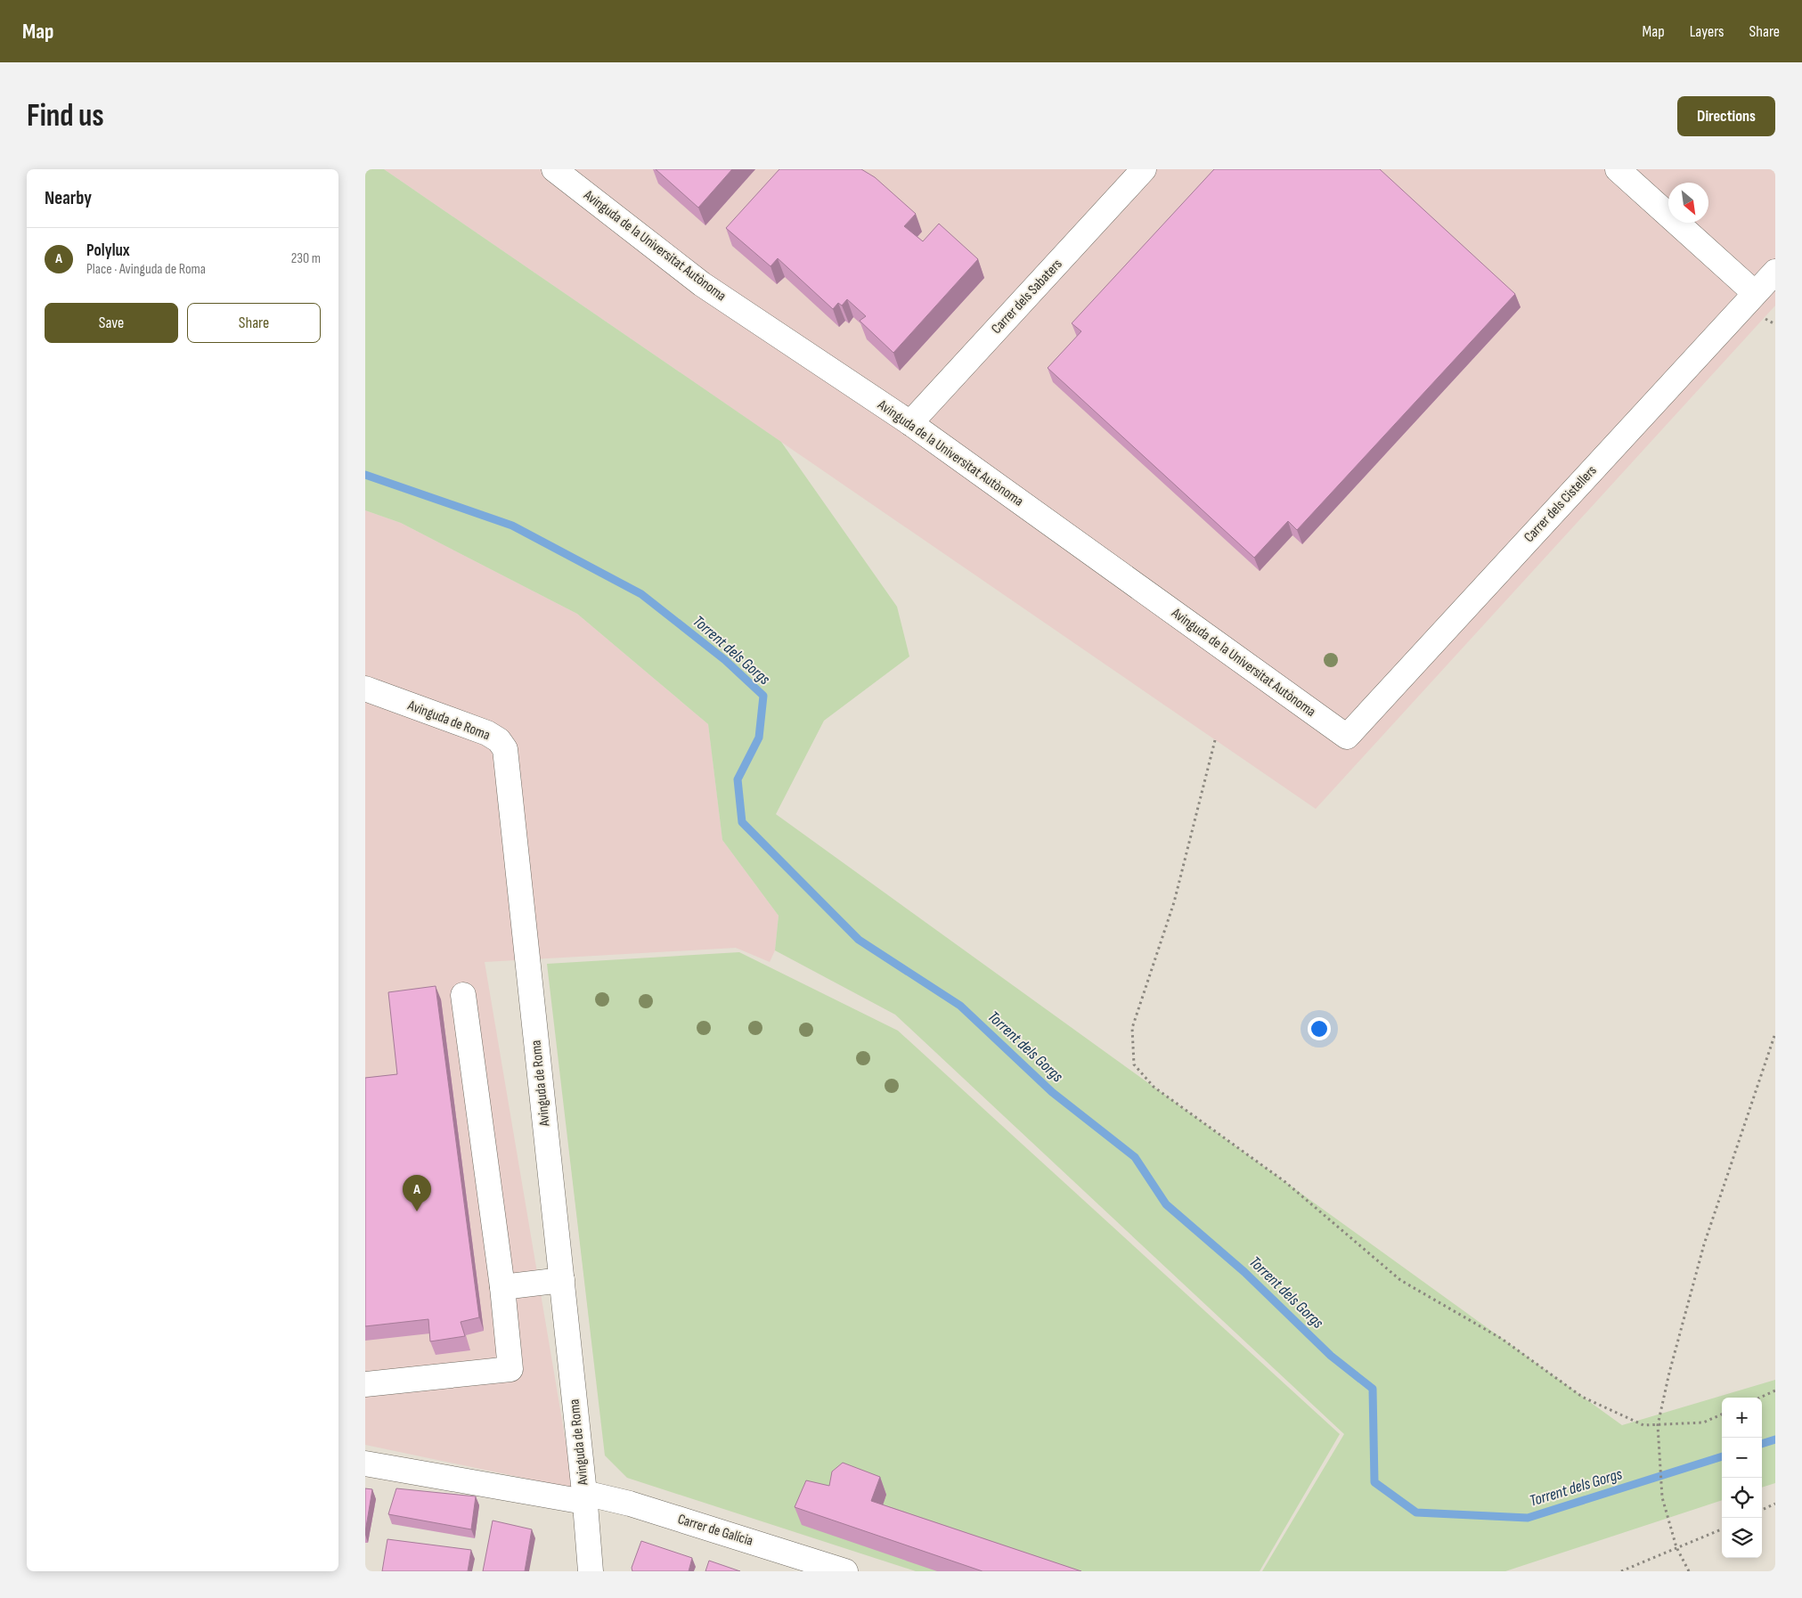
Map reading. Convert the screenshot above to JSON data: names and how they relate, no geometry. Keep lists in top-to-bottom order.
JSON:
{
  "streets": {
    "street": [
      "Avinguda de la Universitat Autònoma",
      "Carrer dels Sabaters",
      "Carrer dels Cistellers",
      "Avinguda de Roma",
      "Carrer de Galícia"
    ]
  },
  "crossings": [
    ["Avinguda de la Universitat Autònoma", "Carrer dels Sabaters"],
    ["Avinguda de la Universitat Autònoma", "Carrer dels Cistellers"],
    ["Avinguda de Roma", "Carrer de Galícia"]
  ],
  "water": ["Torrent dels Gorgs"],
  "north": "bottom right",
  "page": {
    "header": "Map",
    "nav": ["Map", "Layers", "Share"],
    "buttons": [
      "Directions",
      ["Save", "Share"]
    ],
    "title": "Find us",
    "heading": "Nearby",
    "list": [
      {
        "mark": "A",
        "name": "Polylux",
        "note": "Place · Avinguda de Roma",
        "value": "230 m"
      }
    ],
    "pins": "A",
    "map_buttons": ["+", "−"]
  }
}
